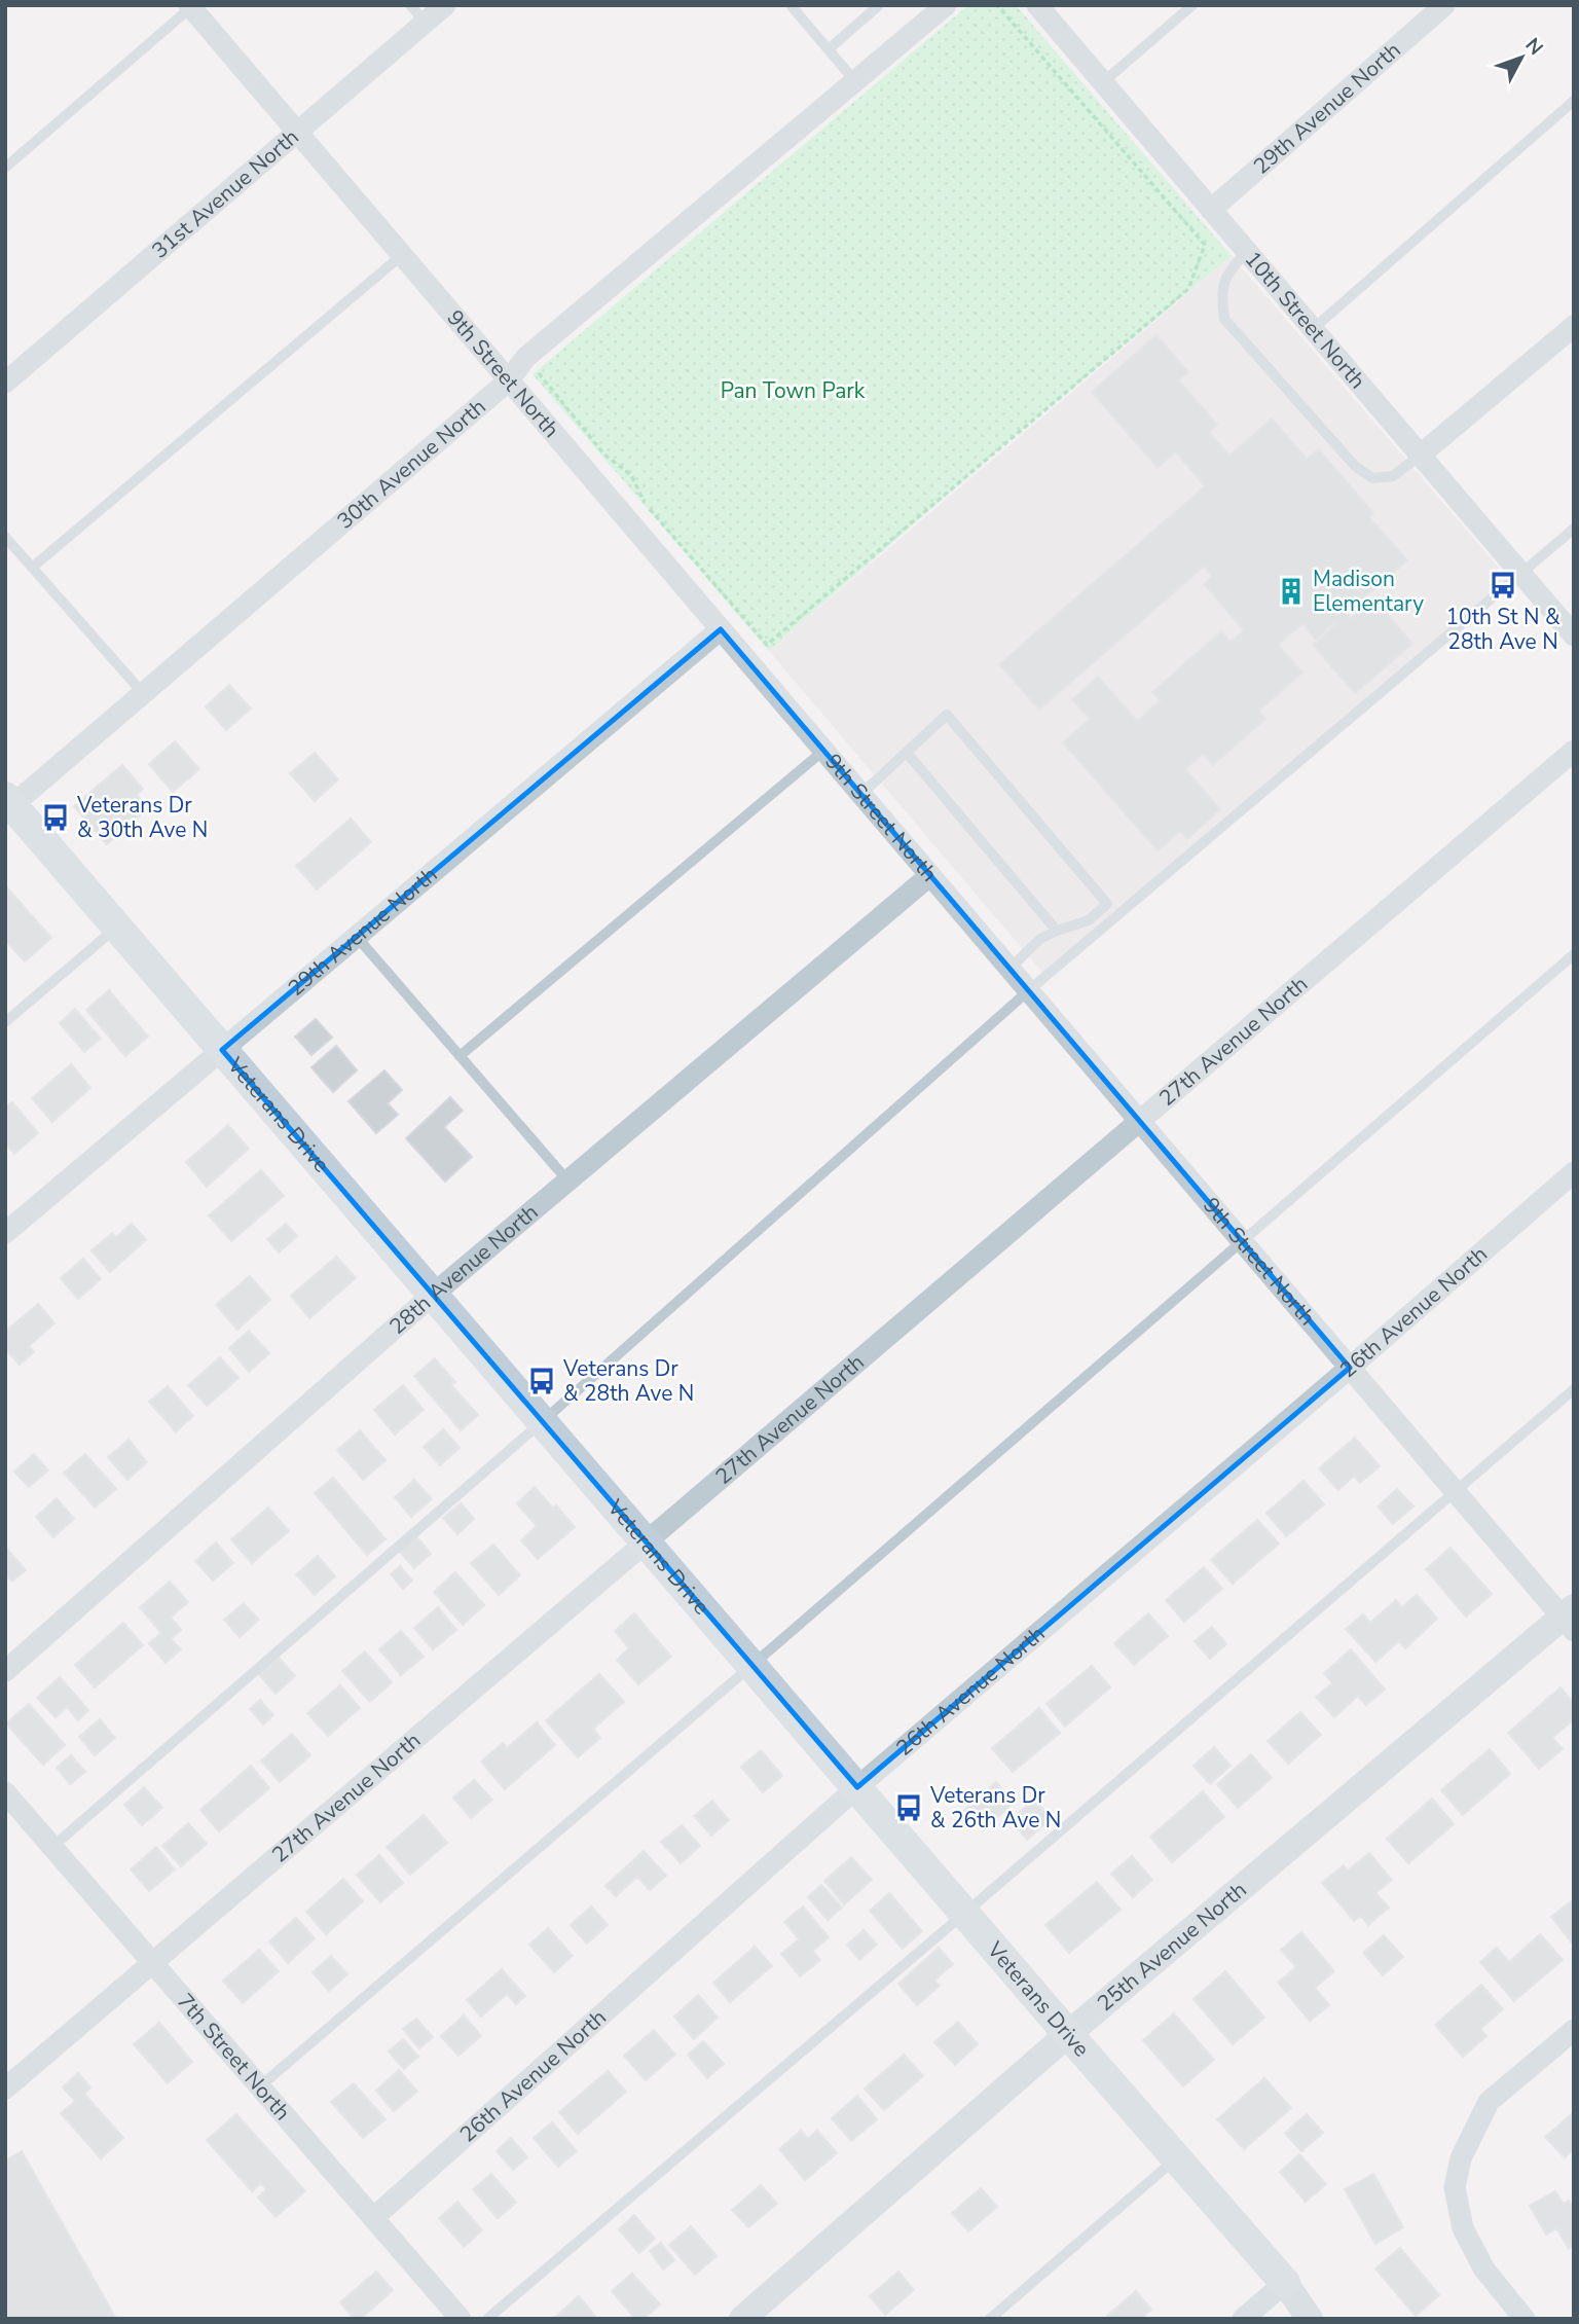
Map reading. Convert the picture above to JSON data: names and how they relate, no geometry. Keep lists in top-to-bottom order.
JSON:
{
  "streets": {
    "main road": ["Veterans Drive"],
    "street": [
      "29th Avenue North",
      "31st Avenue North",
      "10th Street North",
      "9th Street North",
      "30th Avenue North",
      "27th Avenue North",
      "28th Avenue North",
      "26th Avenue North",
      "25th Avenue North",
      "7th Street North"
    ]
  },
  "crossings": [
    ["29th Avenue North", "10th Street North"],
    ["29th Avenue North", "9th Street North"],
    ["29th Avenue North", "Veterans Drive"],
    ["31st Avenue North", "9th Street North"],
    ["9th Street North", "30th Avenue North"],
    ["9th Street North", "27th Avenue North"],
    ["9th Street North", "28th Avenue North"],
    ["9th Street North", "26th Avenue North"],
    ["9th Street North", "25th Avenue North"],
    ["30th Avenue North", "Veterans Drive"],
    ["27th Avenue North", "Veterans Drive"],
    ["27th Avenue North", "7th Street North"],
    ["Veterans Drive", "28th Avenue North"],
    ["Veterans Drive", "26th Avenue North"],
    ["Veterans Drive", "25th Avenue North"],
    ["26th Avenue North", "7th Street North"]
  ],
  "parks": ["Pan Town Park"],
  "places": {
    "bus stop": [
      "10th St N & 28th Ave N",
      "Veterans Dr & 30th Ave N",
      "Veterans Dr & 28th Ave N",
      "Veterans Dr & 26th Ave N"
    ],
    "building": ["Madison Elementary"]
  },
  "north": "top right"
}
